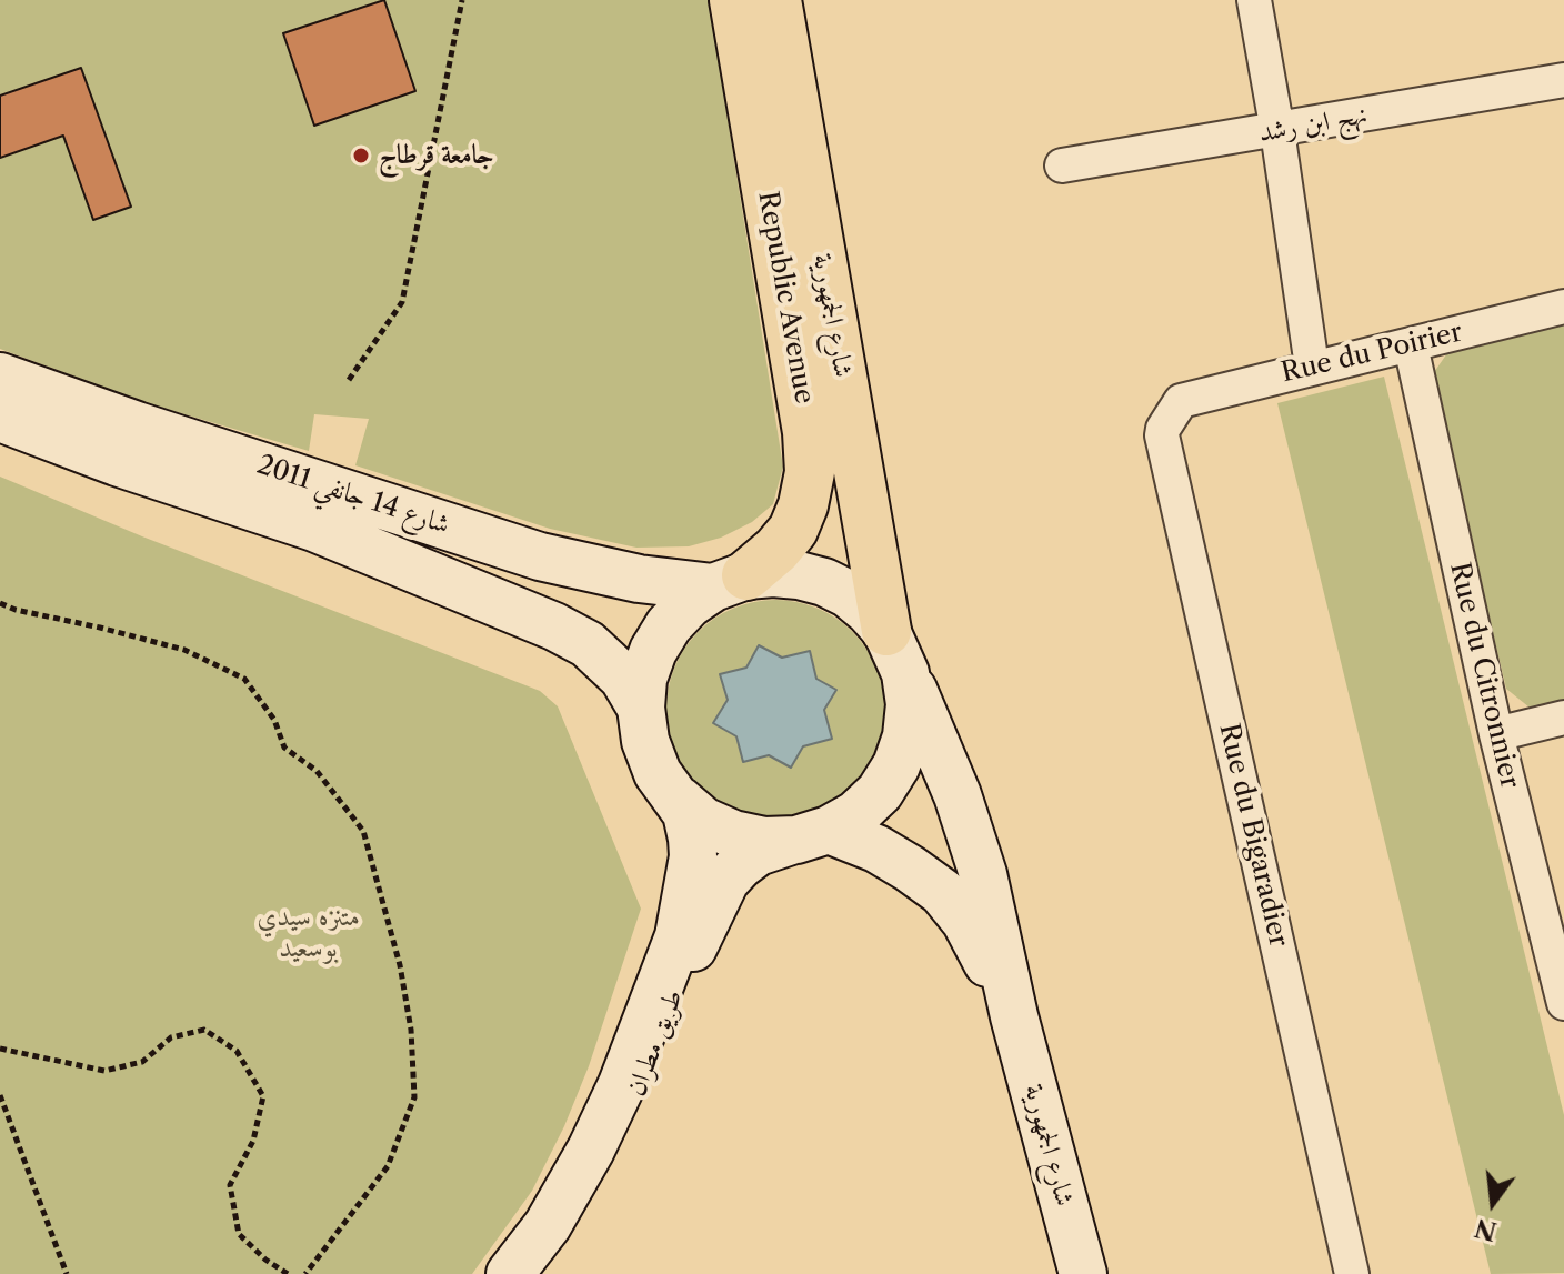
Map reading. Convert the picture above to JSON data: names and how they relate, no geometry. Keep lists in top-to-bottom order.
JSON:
{
  "streets": {
    "highway": ["Republic Avenue", "شارع الجمهورية"],
    "main road": ["شارع 14 جانفي 2011", "طريق مطران"],
    "street": [
      "نهج ابن رشد",
      "Rue du Poirier",
      "Rue du Citronnier",
      "Rue du Bigaradier"
    ]
  },
  "crossings": [
    ["Republic Avenue", "شارع الجمهورية"],
    ["Republic Avenue", "شارع 14 جانفي 2011"],
    ["Republic Avenue", "طريق مطران"],
    ["شارع الجمهورية", "شارع 14 جانفي 2011"],
    ["شارع الجمهورية", "طريق مطران"],
    ["Rue du Poirier", "Rue du Citronnier"],
    ["Rue du Poirier", "Rue du Bigaradier"],
    ["شارع 14 جانفي 2011", "طريق مطران"]
  ],
  "parks": ["متنزه سيدي بوسعيد"],
  "places": ["جامعة قرطاج"],
  "north": "bottom"
}
